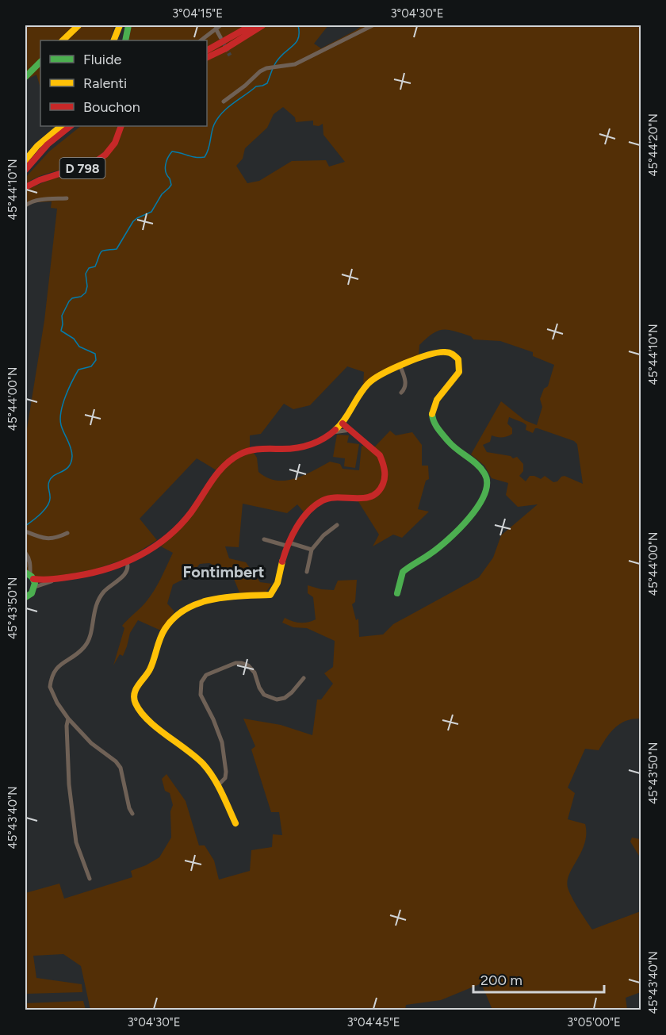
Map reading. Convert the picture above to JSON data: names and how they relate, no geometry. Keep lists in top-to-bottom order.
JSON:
{
  "streets": {
    "main road": ["D 798"]
  },
  "districts": ["Fontimbert"],
  "legend": ["Fluide", "Ralenti", "Bouchon"],
  "scale_bar": "200 m",
  "coordinates": [
    "3°04'15\"E",
    "3°04'30\"E",
    "45°44'20\"N",
    "45°44'10\"N",
    "45°44'00\"N",
    "45°43'50\"N",
    "45°43'40\"N",
    "3°04'45\"E",
    "3°05'00\"E"
  ]
}
